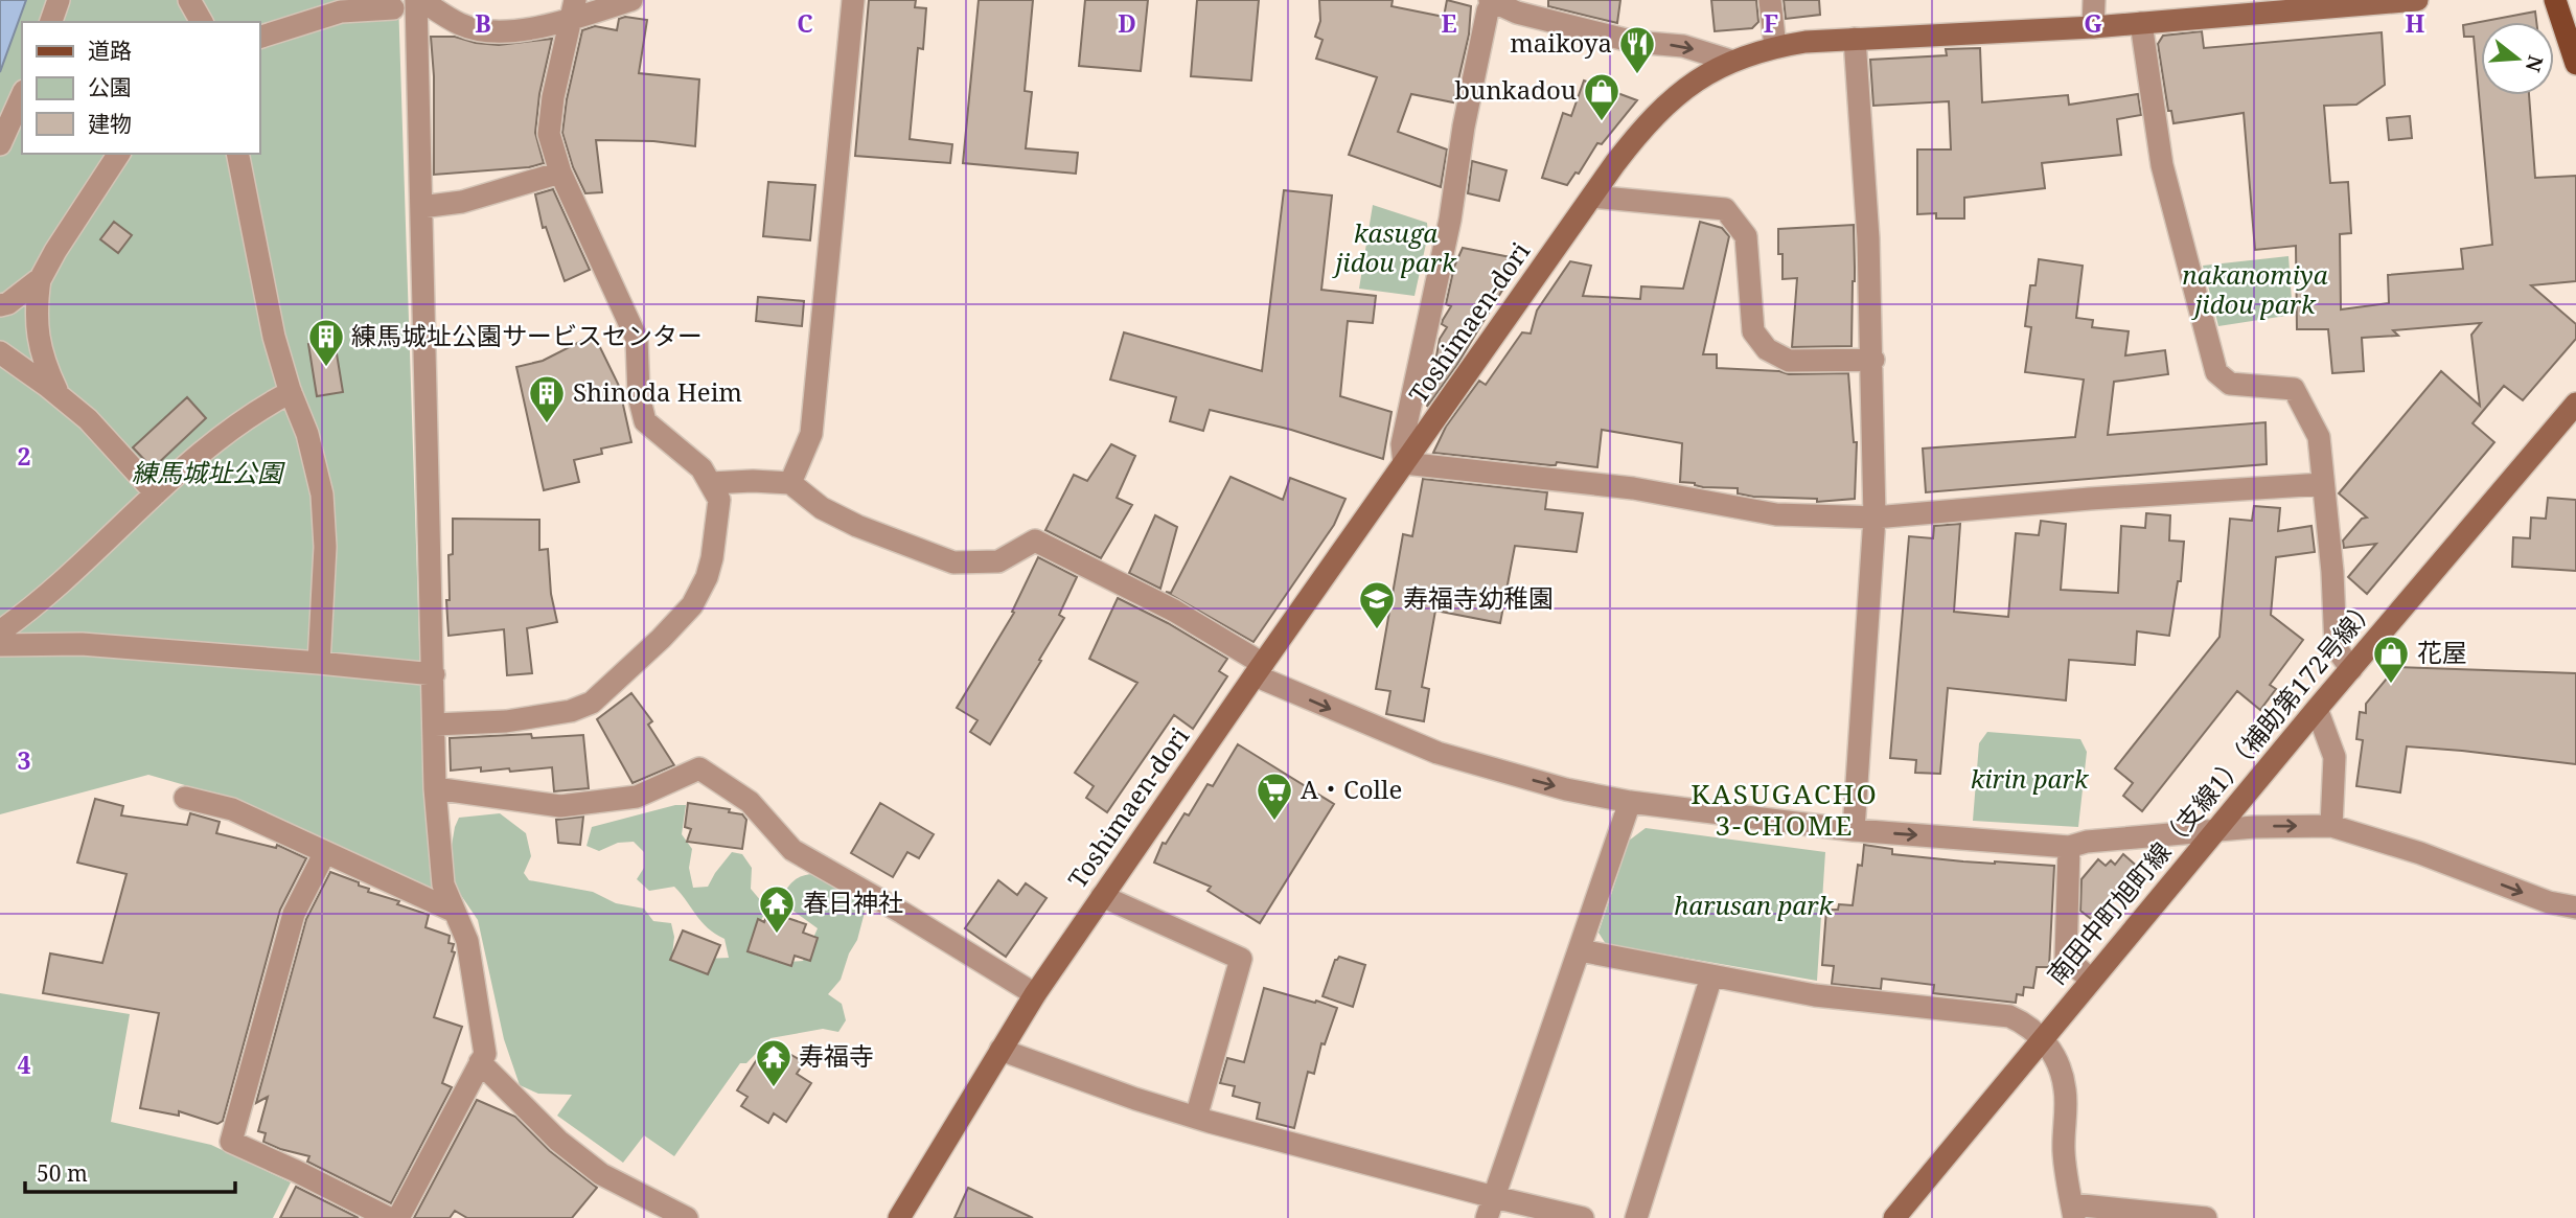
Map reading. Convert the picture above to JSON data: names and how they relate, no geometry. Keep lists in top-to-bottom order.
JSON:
{
  "streets": {
    "street": ["Toshimaen-dori", "南田中町旭町線（支線1）（補助第172号線）"]
  },
  "districts": ["KASUGACHO 3-CHOME"],
  "parks": [
    "kasuga jidou park",
    "nakanomiya jidou park",
    "練馬城址公園",
    "kirin park",
    "harusan park"
  ],
  "places": {
    "restaurant": ["maikoya"],
    "shop": ["bunkadou", "花屋"],
    "building": ["練馬城址公園サービスセンター", "Shinoda Heim"],
    "school or university": ["寿福寺幼稚園"],
    "supermarket": ["A・Colle"],
    "temple": ["春日神社", "寿福寺"]
  },
  "legend": ["道路", "公園", "建物"],
  "scale_bar": "50 m",
  "north": "right",
  "grid": {
    "columns": [
      "B",
      "C",
      "D",
      "E",
      "F",
      "G",
      "H"
    ],
    "rows": ["2", "3", "4"]
  }
}
